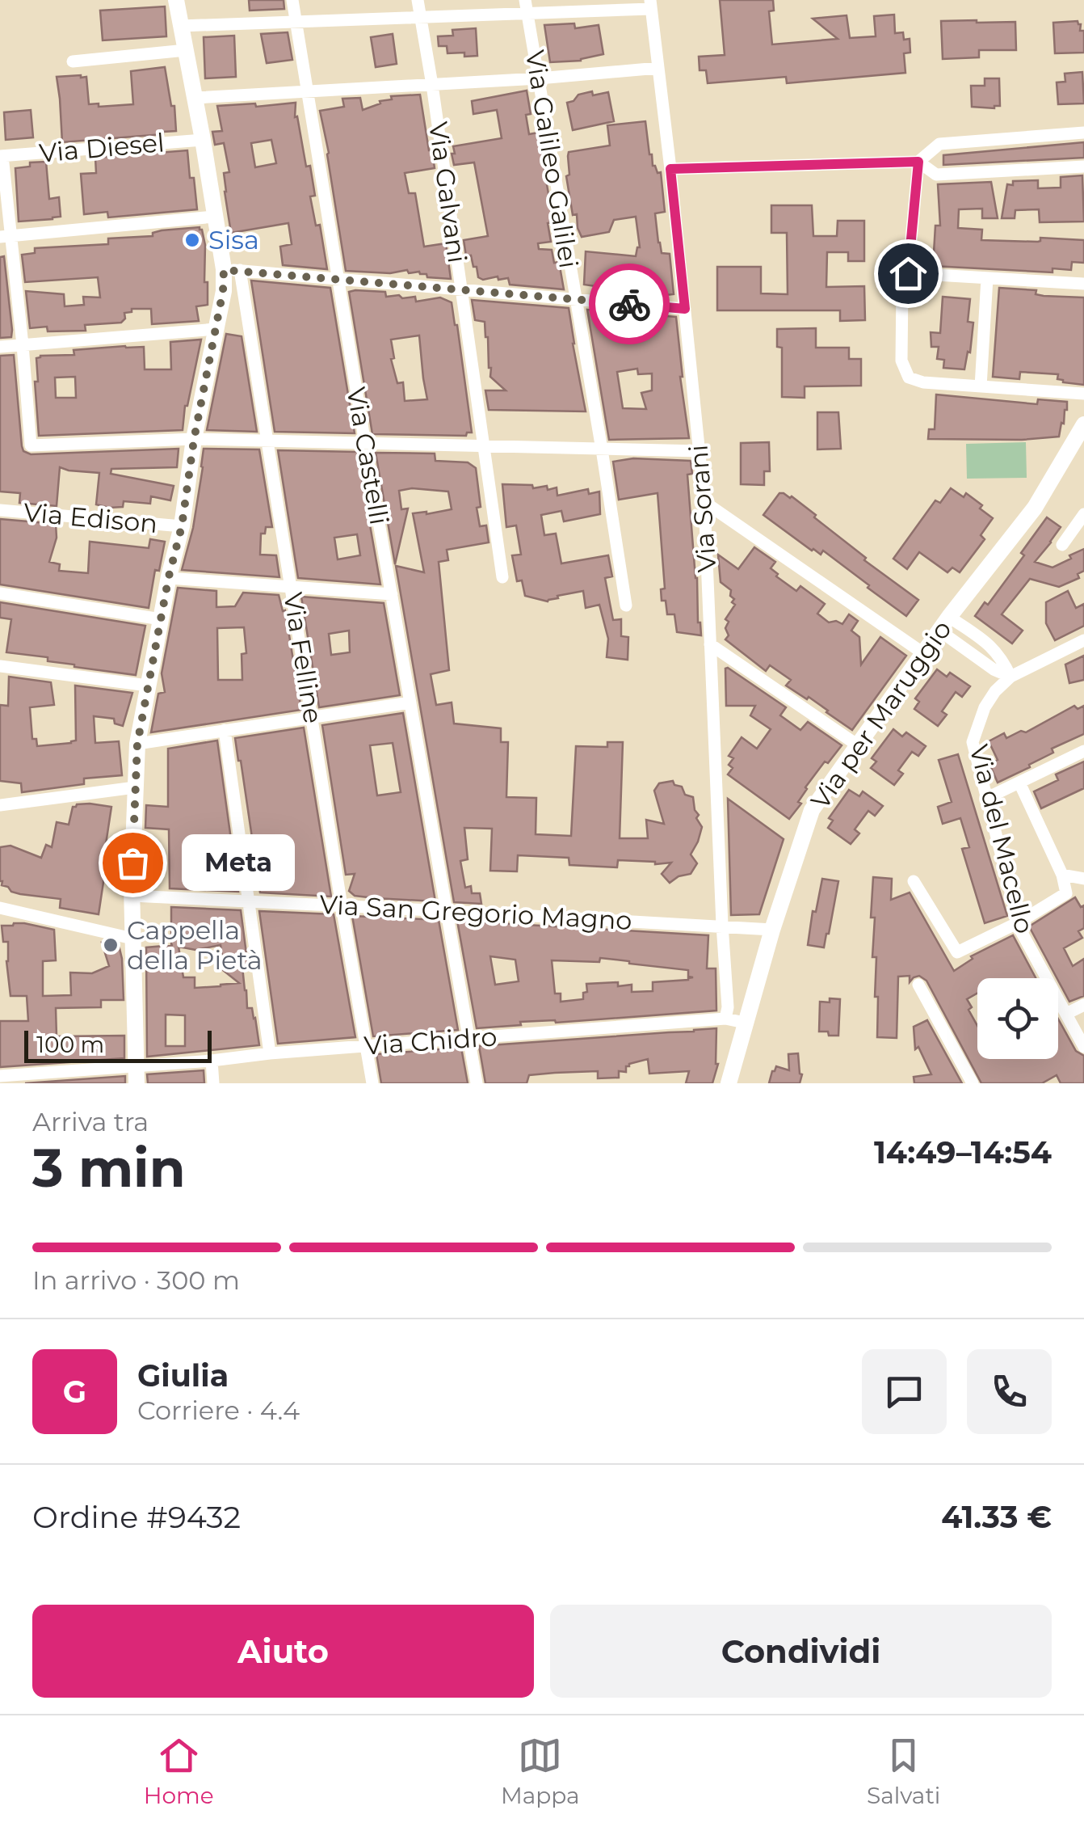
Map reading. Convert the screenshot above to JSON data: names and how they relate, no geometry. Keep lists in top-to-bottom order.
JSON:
{
  "streets": {
    "street": [
      "Via Diesel",
      "Via Galileo Galilei",
      "Via Galvani",
      "Via Castelli",
      "Via Sorani",
      "Via Edison",
      "Via Felline",
      "Via per Maruggio",
      "Via del Macello",
      "Via San Gregorio Magno",
      "Via Chidro"
    ]
  },
  "crossings": [
    ["Via Castelli", "Via San Gregorio Magno"],
    ["Via Castelli", "Via Chidro"],
    ["Via Sorani", "Via San Gregorio Magno"],
    ["Via Sorani", "Via Chidro"],
    ["Via Felline", "Via San Gregorio Magno"],
    ["Via Felline", "Via Chidro"],
    ["Via per Maruggio", "Via San Gregorio Magno"],
    ["Via per Maruggio", "Via Chidro"]
  ],
  "places": ["Sisa", "Meta", "Cappella della Pietà"],
  "scale_bar": "100 m",
  "page": {
    "bubble": "Meta",
    "scale": "100 m",
    "heading": ["3 min", "Arriva tra", "14:49–14:54"],
    "panel": [
      "Giulia",
      "Corriere · 4.4",
      "Ordine #9432",
      "41.33 €"
    ],
    "bar": "In arrivo · 300 m",
    "round": "G",
    "buttons": ["Aiuto", "Condividi"],
    "tabs": ["Home", "Mappa", "Salvati"]
  }
}
